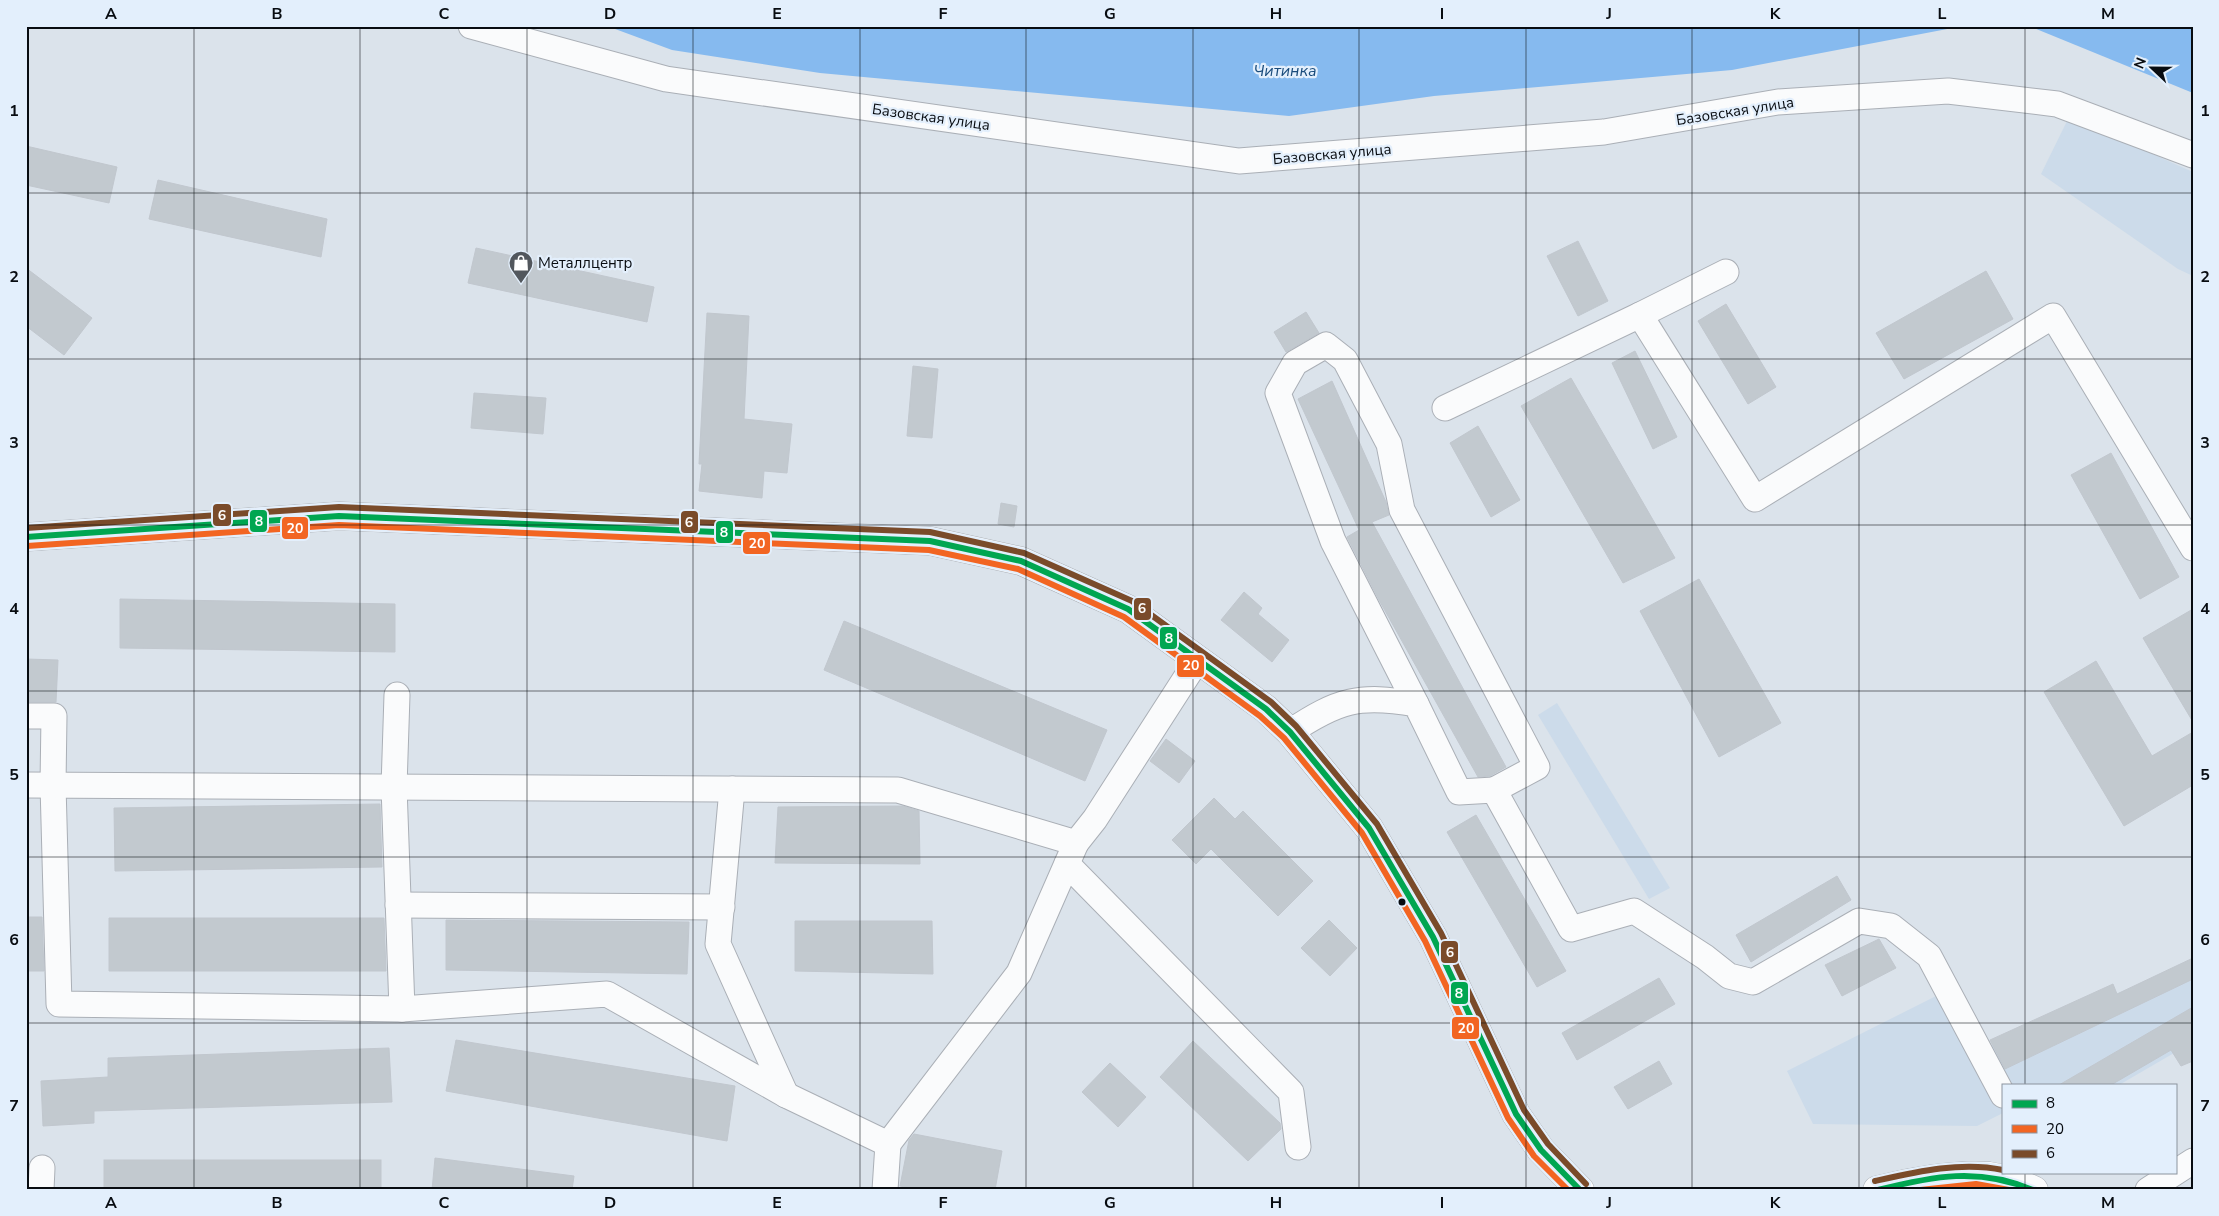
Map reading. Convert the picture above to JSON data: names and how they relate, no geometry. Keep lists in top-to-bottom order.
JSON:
{
  "streets": {
    "street": ["Базовская улица"]
  },
  "water": ["Читинка"],
  "places": {
    "shop": ["Металлцентр"]
  },
  "lines": ["transit line 6", "transit line 8", "transit line 20"],
  "legend": ["8", "20", "6"],
  "north": "left",
  "grid": {
    "columns": [
      "A",
      "B",
      "C",
      "D",
      "E",
      "F",
      "G",
      "H",
      "I",
      "J",
      "K",
      "L",
      "M"
    ],
    "rows": [
      "1",
      "2",
      "3",
      "4",
      "5",
      "6",
      "7"
    ]
  }
}
